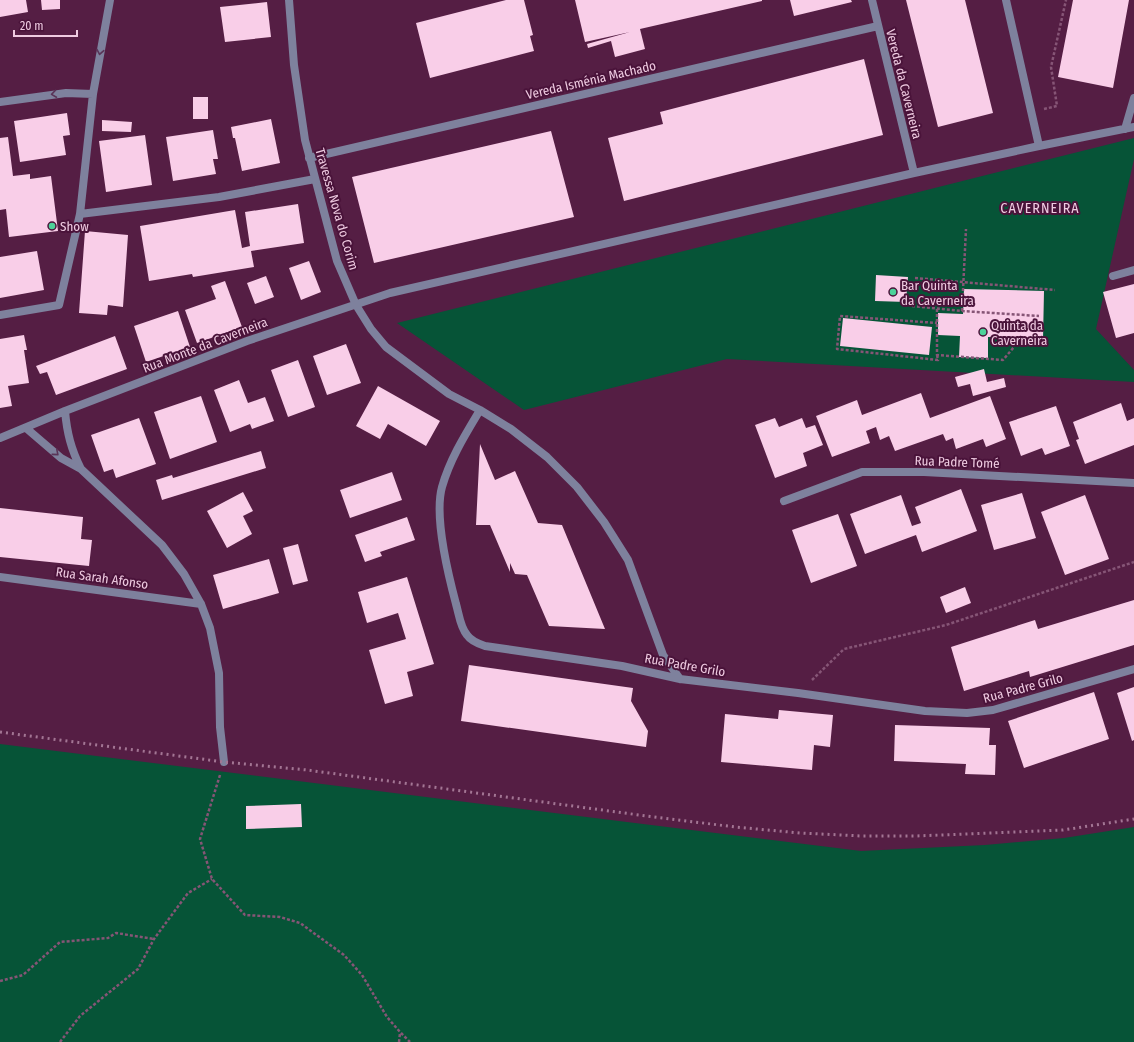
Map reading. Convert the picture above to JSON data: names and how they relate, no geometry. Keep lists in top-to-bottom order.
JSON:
{
  "streets": {
    "street": [
      "Vereda Isménia Machado",
      "Vereda da Caverneira",
      "Travessa Nova do Corim",
      "Rua Monte da Caverneira",
      "Rua Padre Tomé",
      "Rua Sarah Afonso",
      "Rua Padre Grilo"
    ]
  },
  "crossings": [
    ["Vereda Isménia Machado", "Vereda da Caverneira"],
    ["Vereda Isménia Machado", "Travessa Nova do Corim"],
    ["Vereda da Caverneira", "Rua Monte da Caverneira"],
    ["Travessa Nova do Corim", "Rua Monte da Caverneira"],
    ["Travessa Nova do Corim", "Rua Padre Grilo"]
  ],
  "districts": ["CAVERNEIRA"],
  "places": ["Show", "Bar Quinta da Caverneira", "Quinta da Caverneira"],
  "scale_bar": "20 m"
}
